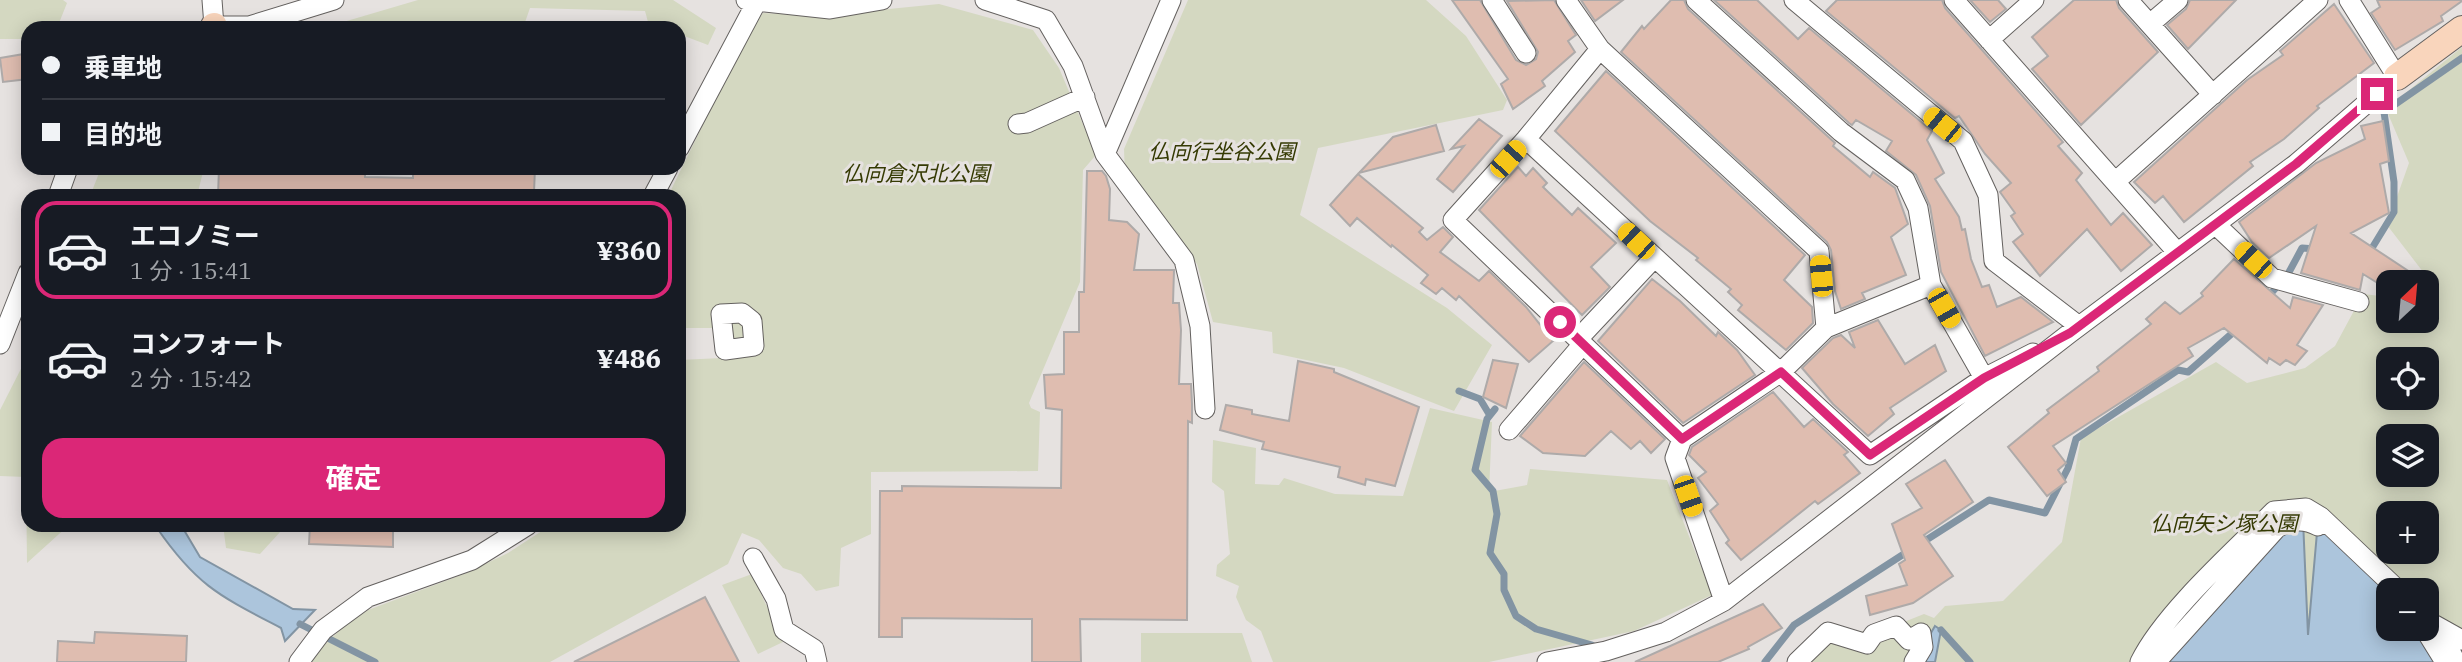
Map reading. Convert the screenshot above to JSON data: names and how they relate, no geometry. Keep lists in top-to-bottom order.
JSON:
{
  "parks": ["仏向行坐谷公園", "仏向倉沢北公園", "仏向矢シ塚公園"],
  "north": "top right",
  "page": {
    "banner": ["乗車地", "目的地"],
    "list": [
      {
        "name": "エコノミー",
        "note": "1 分 · 15:41",
        "value": "¥360"
      },
      {
        "name": "コンフォート",
        "note": "2 分 · 15:42",
        "value": "¥486"
      }
    ],
    "map_buttons": ["+", "−"],
    "buttons": "確定"
  }
}
